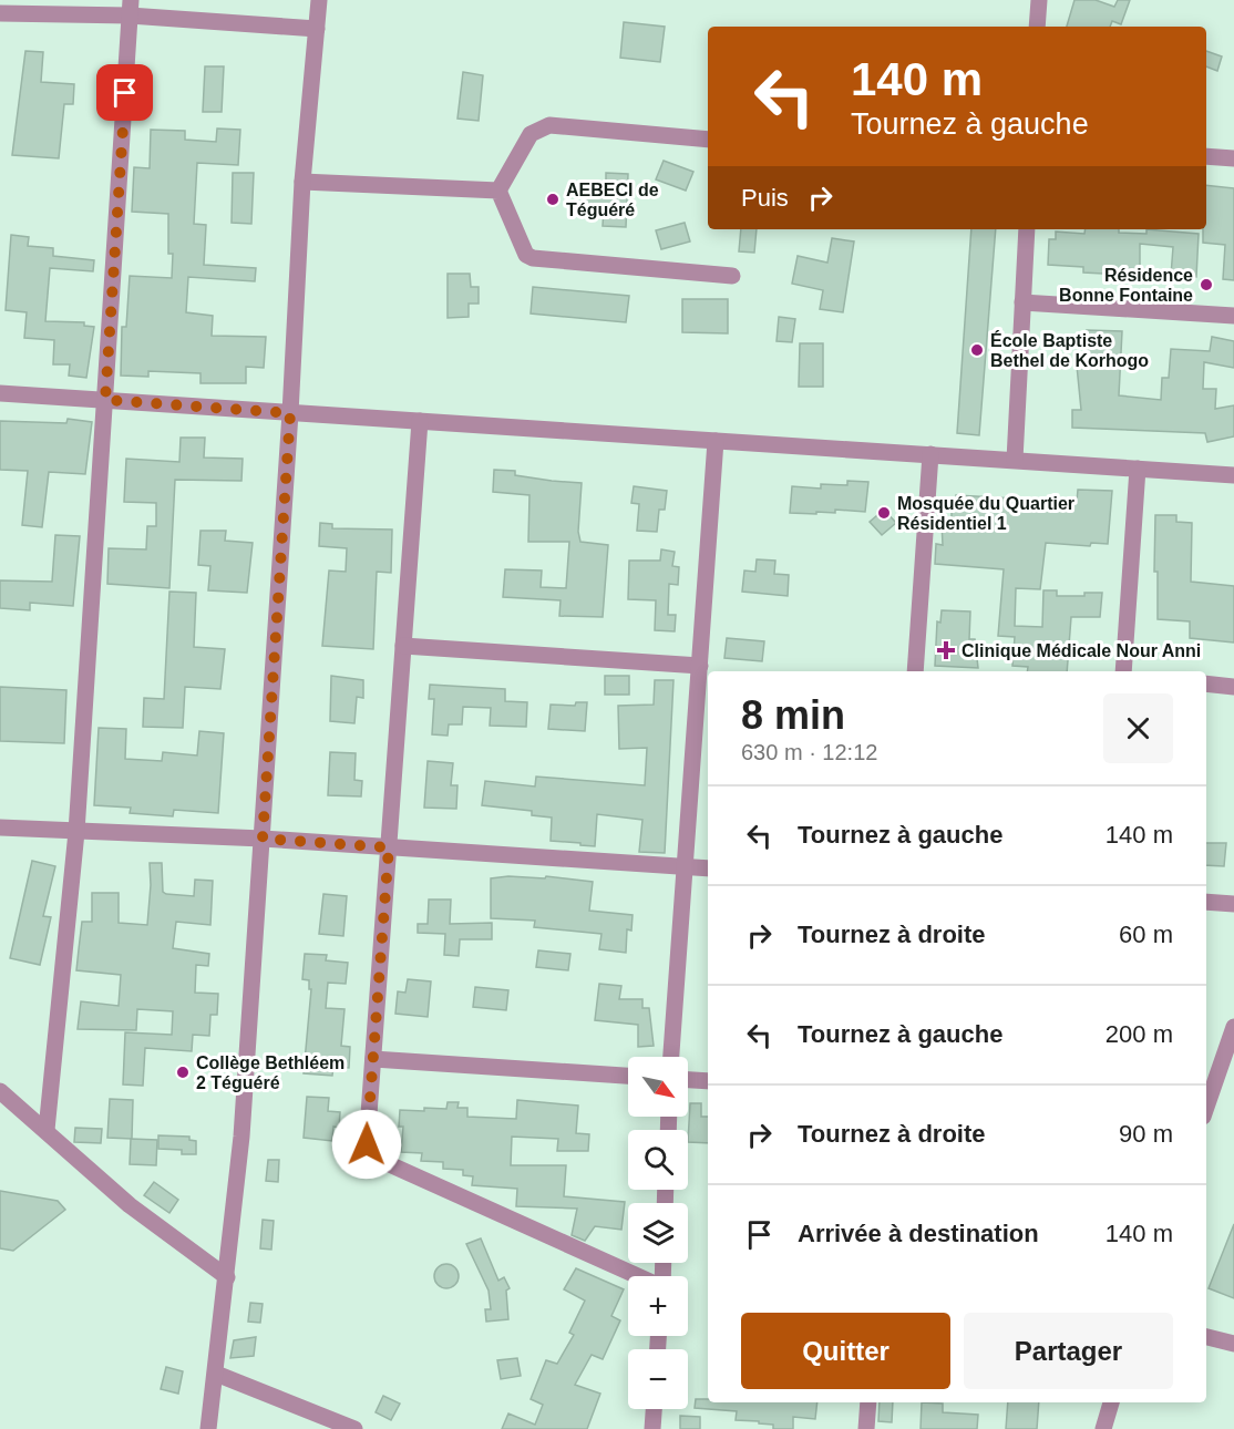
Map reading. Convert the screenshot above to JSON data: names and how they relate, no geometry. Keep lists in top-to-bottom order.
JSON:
{
  "places": {
    "other": [
      "AEBECI de Téguéré",
      "Résidence Bonne Fontaine",
      "École Baptiste Bethel de Korhogo",
      "Mosquée du Quartier Résidentiel 1",
      "Collège Bethléem 2 Téguéré"
    ],
    "health": ["Clinique Médicale Nour Anni"]
  },
  "north": "bottom right",
  "page": {
    "turn": ["140 m", "Tournez à gauche"],
    "then": "Puis",
    "heading": ["8 min", "630 m · 12:12"],
    "list": [
      {
        "name": "Tournez à gauche",
        "value": "140 m"
      },
      {
        "name": "Tournez à droite",
        "value": "60 m"
      },
      {
        "name": "Tournez à gauche",
        "value": "200 m"
      },
      {
        "name": "Tournez à droite",
        "value": "90 m"
      },
      {
        "name": "Arrivée à destination",
        "value": "140 m"
      }
    ],
    "map_buttons": ["+", "−"],
    "buttons": ["Quitter", "Partager"]
  }
}
